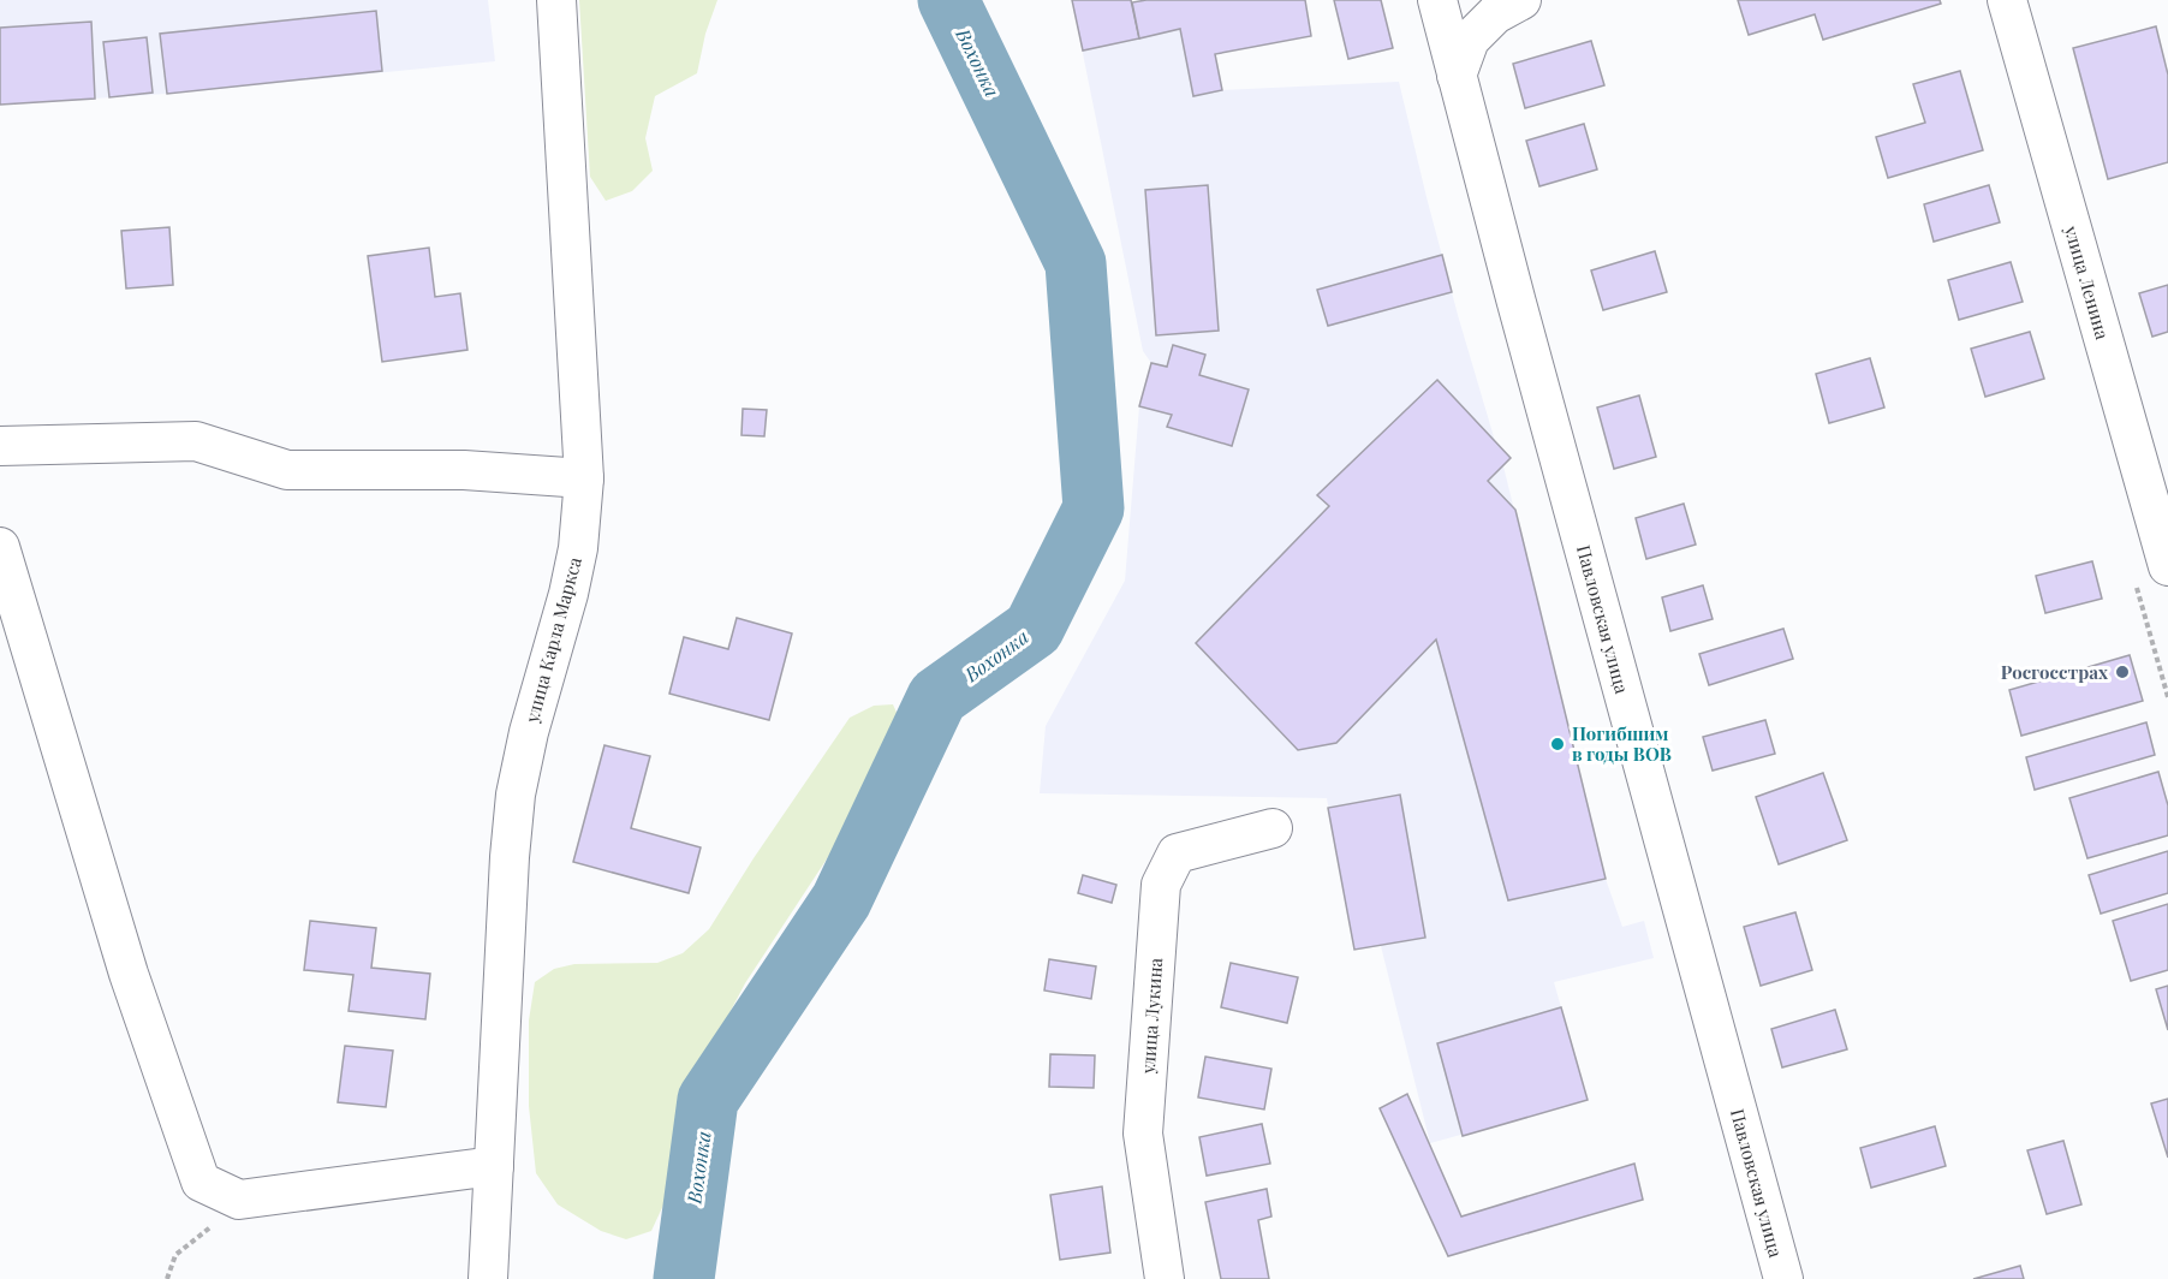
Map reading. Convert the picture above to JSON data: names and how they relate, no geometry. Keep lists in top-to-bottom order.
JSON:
{
  "streets": {
    "street": [
      "улица Ленина",
      "Павловская улица",
      "улица Карла Маркса",
      "улица Лукина"
    ]
  },
  "water": ["Вохонка"],
  "places": ["Росгосстрах", "Погибшим в годы ВОВ"]
}
